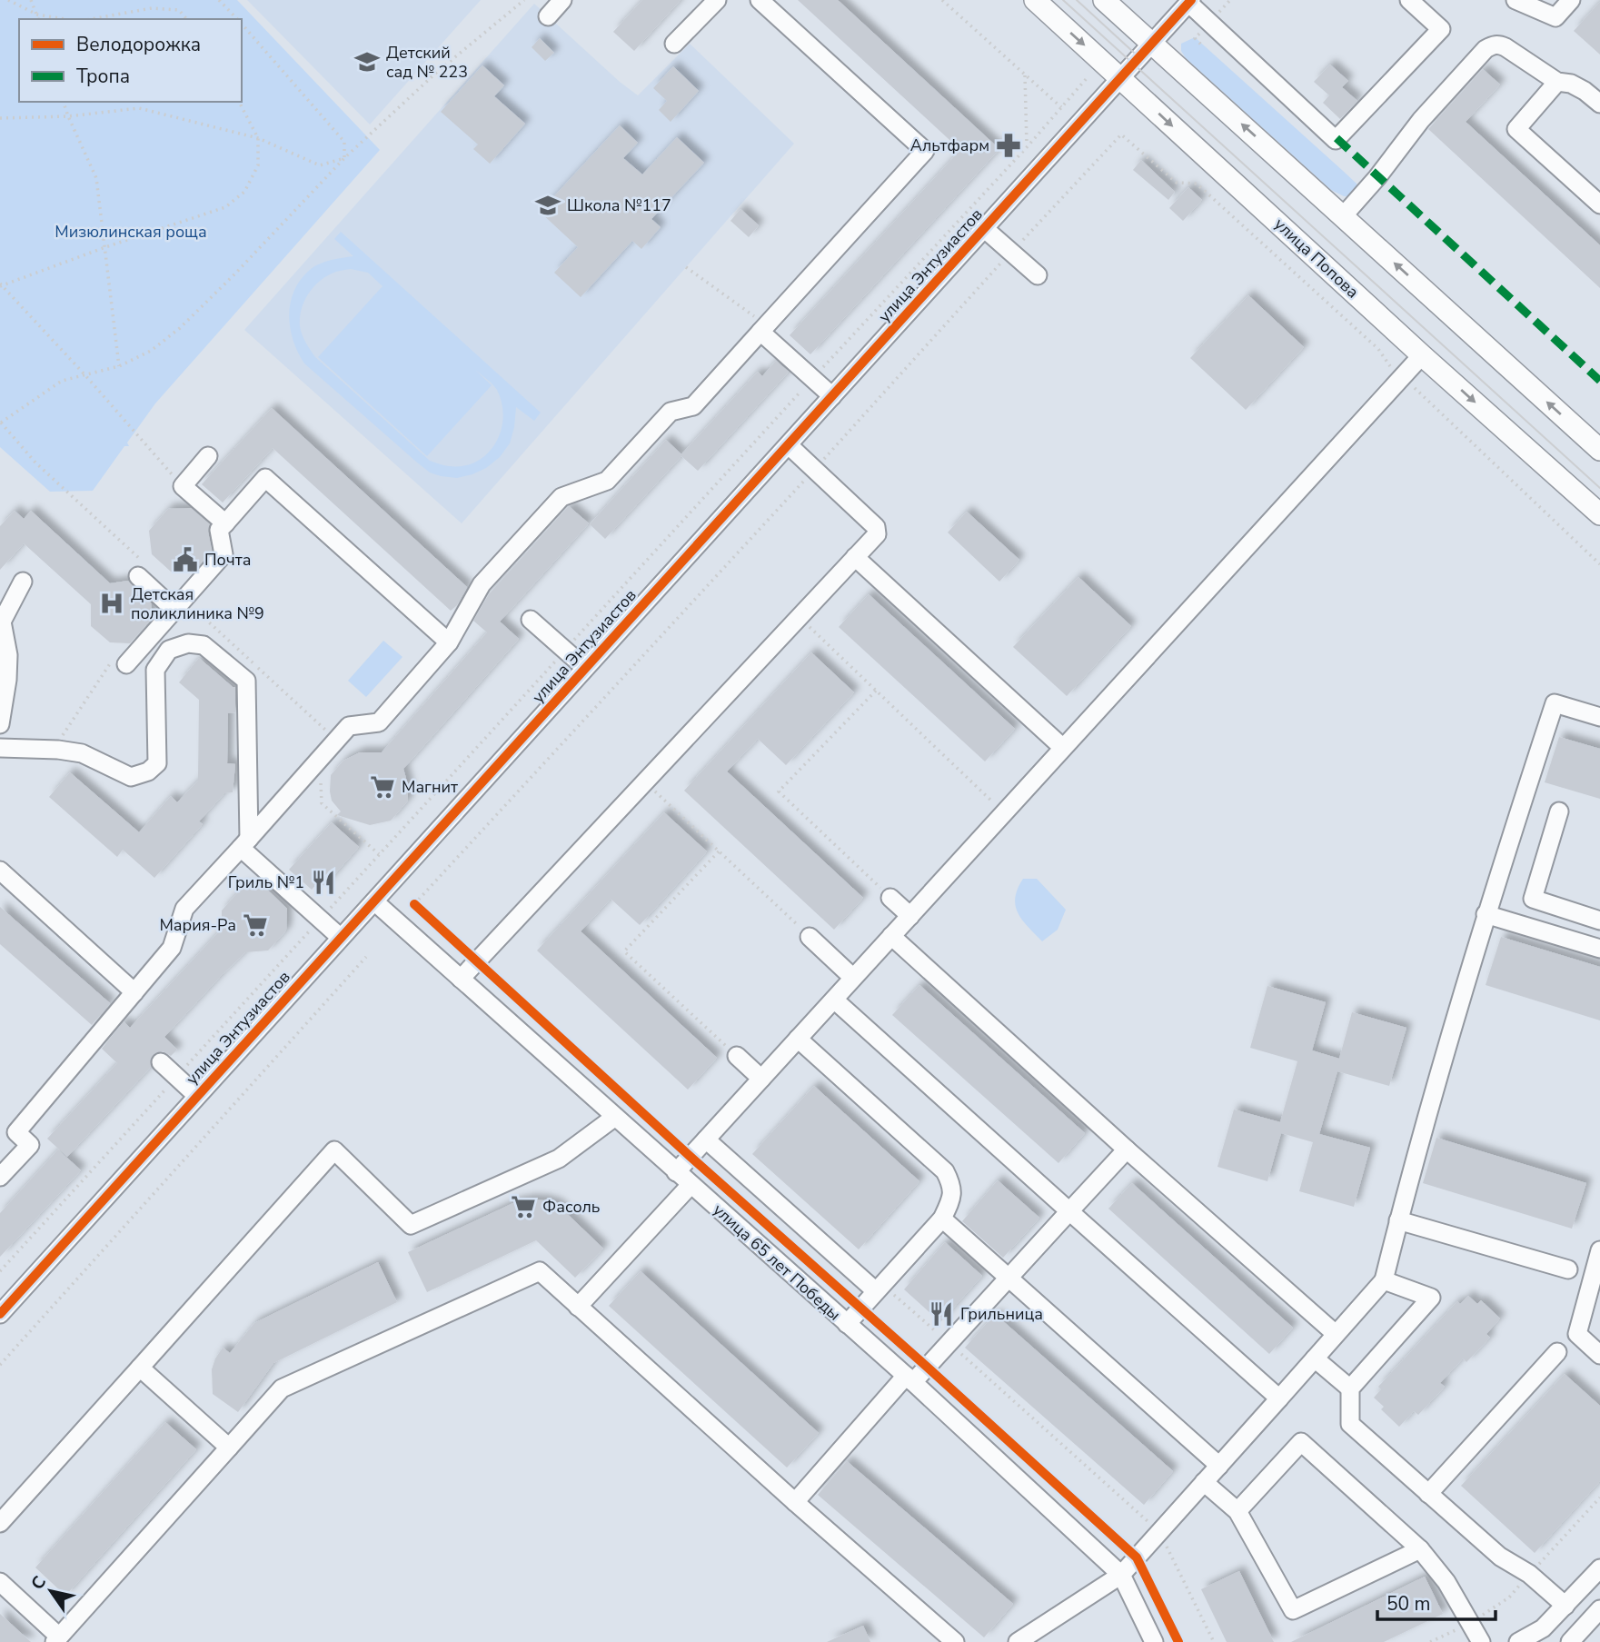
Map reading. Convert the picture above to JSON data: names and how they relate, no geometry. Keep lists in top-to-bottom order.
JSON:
{
  "streets": {
    "main road": ["улица Попова"],
    "street": ["улица Энтузиастов", "улица 65 лет Победы"]
  },
  "crossings": [
    ["улица Попова", "улица Энтузиастов"],
    ["улица Энтузиастов", "улица 65 лет Победы"]
  ],
  "parks": ["Мизюлинская роща"],
  "places": {
    "school or university": ["Детский сад № 223", "Школа №117"],
    "pharmacy": ["Альтфарм"],
    "public building": ["Почта"],
    "hospital": ["Детская поликлиника №9"],
    "supermarket": ["Магнит", "Мария-Ра", "Фасоль"],
    "restaurant": ["Гриль №1", "Грильница"]
  },
  "legend": ["Велодорожка", "Тропа"],
  "scale_bar": "50 m",
  "north": "top left"
}
